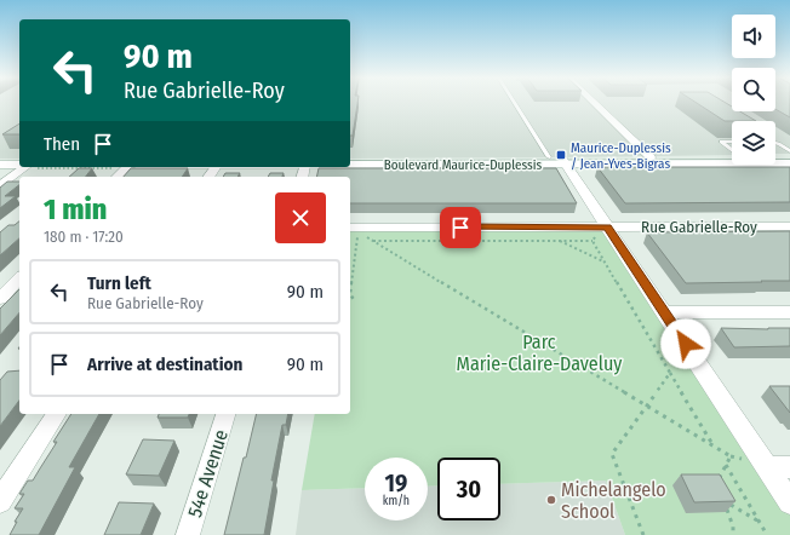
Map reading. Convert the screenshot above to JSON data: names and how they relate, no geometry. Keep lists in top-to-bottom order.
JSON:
{
  "streets": {
    "street": ["Boulevard Maurice-Duplessis", "Rue Gabrielle-Roy", "54e Avenue"]
  },
  "parks": ["Parc Marie-Claire-Daveluy"],
  "places": {
    "transit": ["Maurice-Duplessis / Jean-Yves-Bigras"],
    "other": ["Michelangelo School"]
  },
  "page": {
    "turn": ["90 m", "Rue Gabrielle-Roy"],
    "then": "Then",
    "heading": ["1 min", "180 m · 17:20"],
    "list": [
      {
        "name": "Turn left",
        "note": "Rue Gabrielle-Roy",
        "value": "90 m"
      },
      {
        "name": "Arrive at destination",
        "value": "90 m"
      }
    ],
    "speed": "19 km/h",
    "limit": "30"
  }
}
